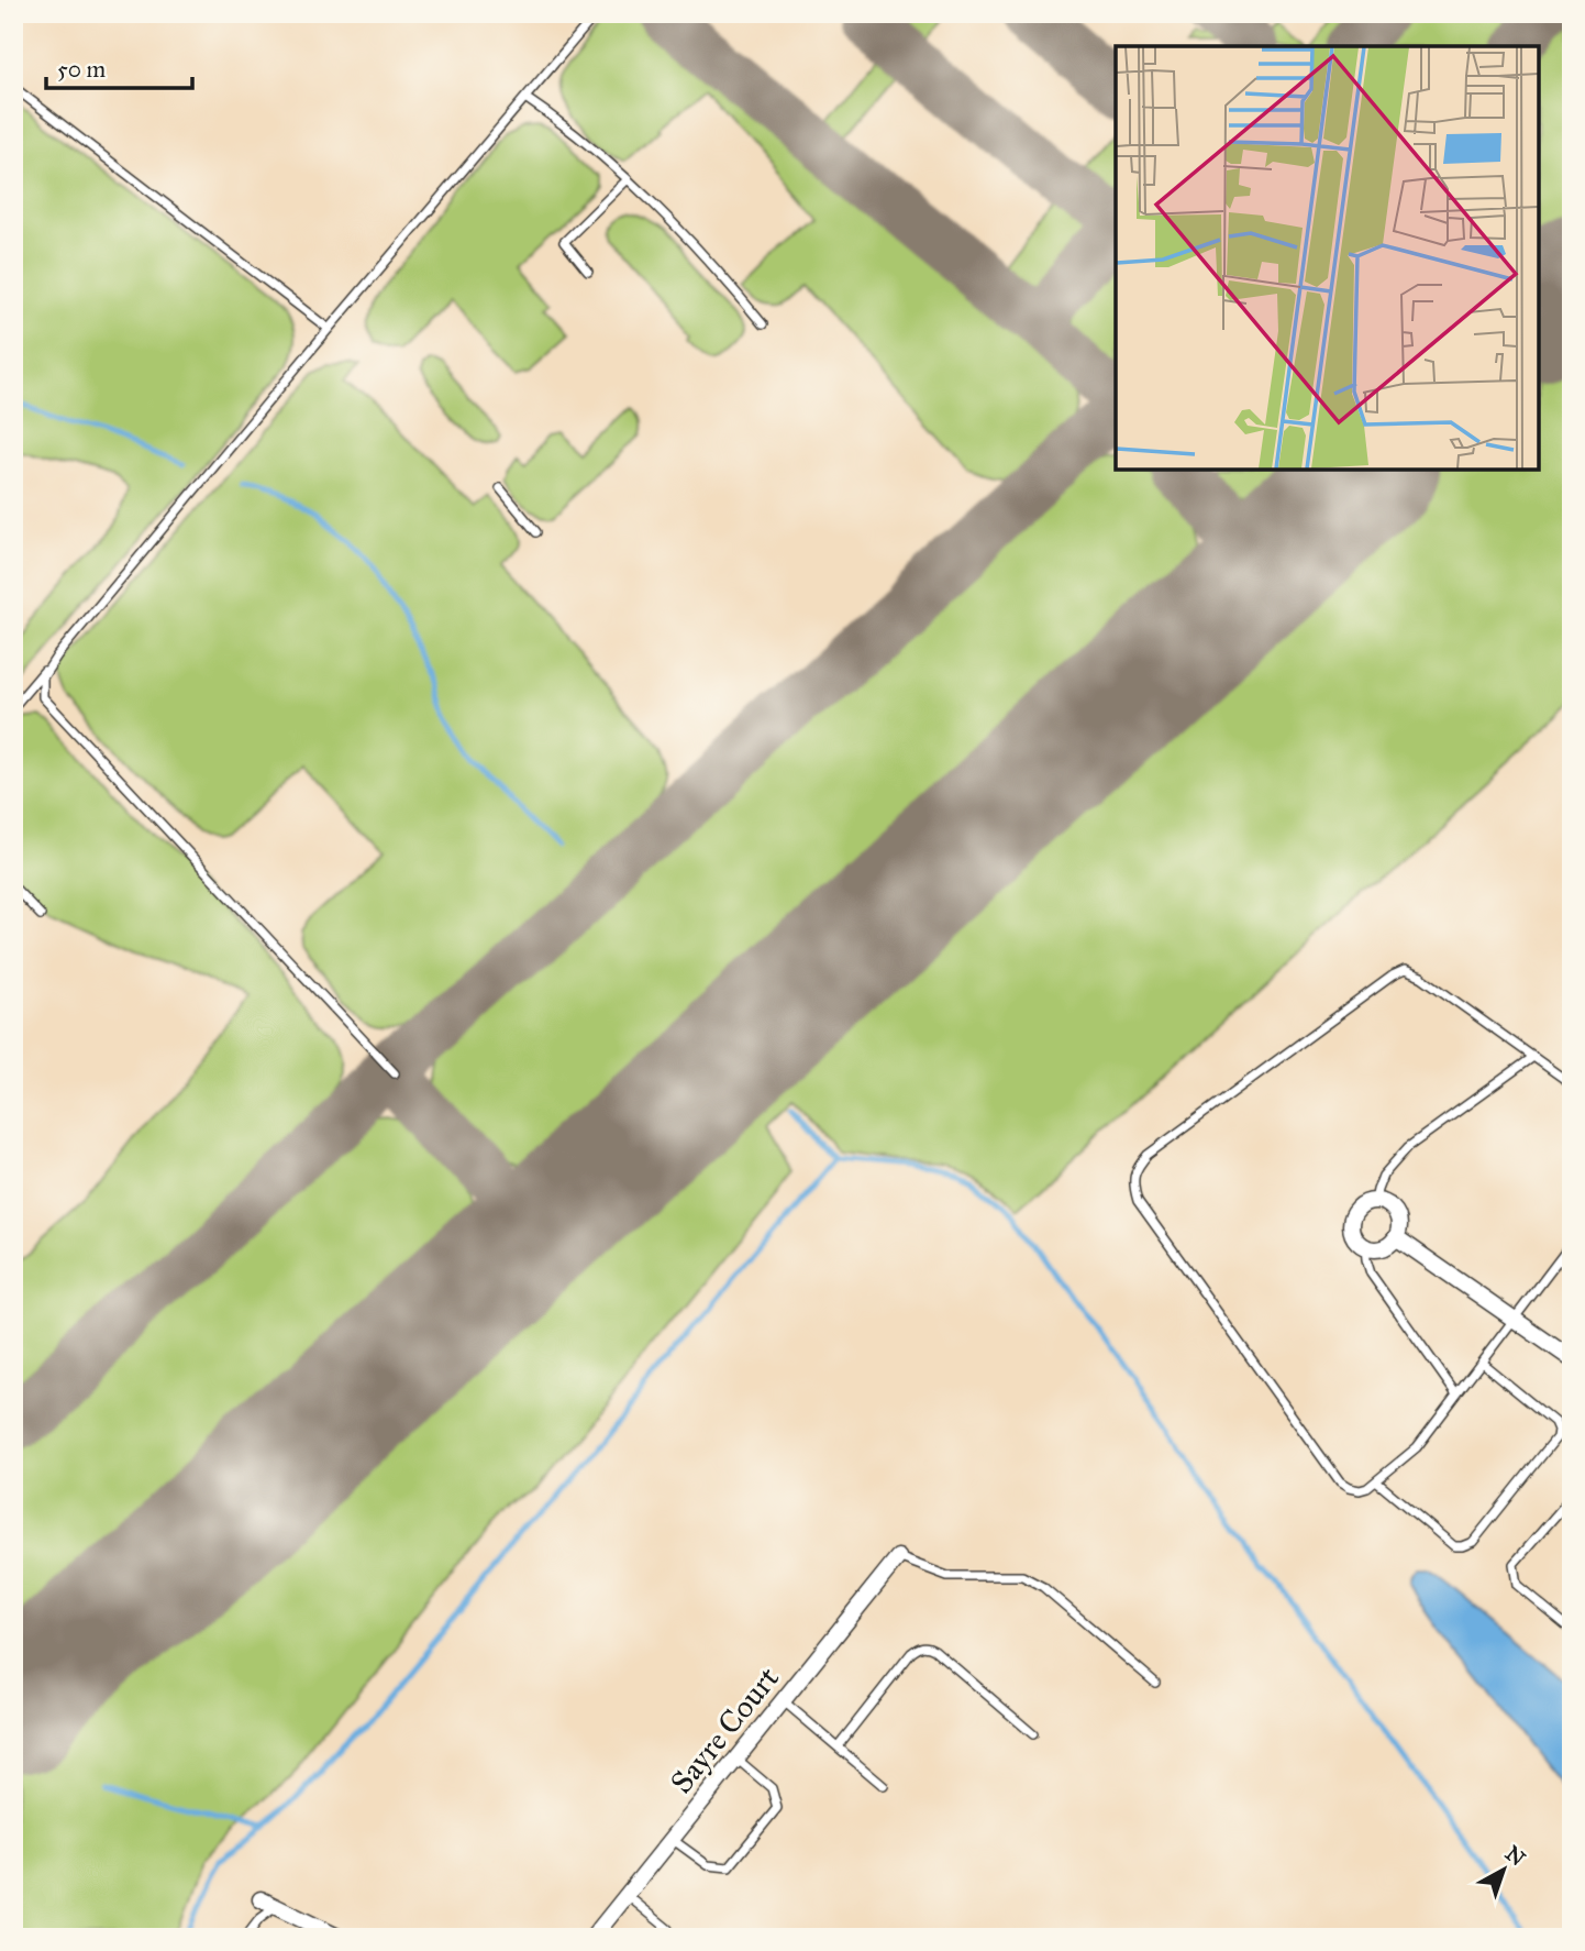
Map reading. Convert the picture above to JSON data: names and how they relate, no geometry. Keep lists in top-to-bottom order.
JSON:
{
  "streets": {
    "street": ["Sayre Court"]
  },
  "scale_bar": "50 m",
  "north": "top right"
}
